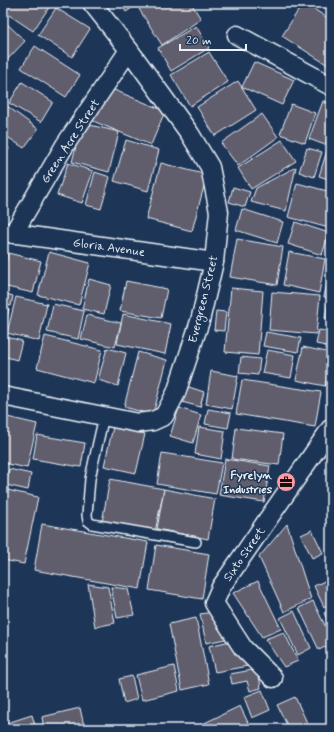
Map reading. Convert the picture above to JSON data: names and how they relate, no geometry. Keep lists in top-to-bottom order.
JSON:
{
  "streets": {
    "street": [
      "Green Acre Street",
      "Gloria Avenue",
      "Evergreen Street",
      "Sixto Street"
    ]
  },
  "crossings": [
    ["Green Acre Street", "Gloria Avenue"],
    ["Green Acre Street", "Evergreen Street"],
    ["Gloria Avenue", "Evergreen Street"]
  ],
  "places": {
    "office": ["Fyrelyn Industries"]
  },
  "scale_bar": "20 m"
}
